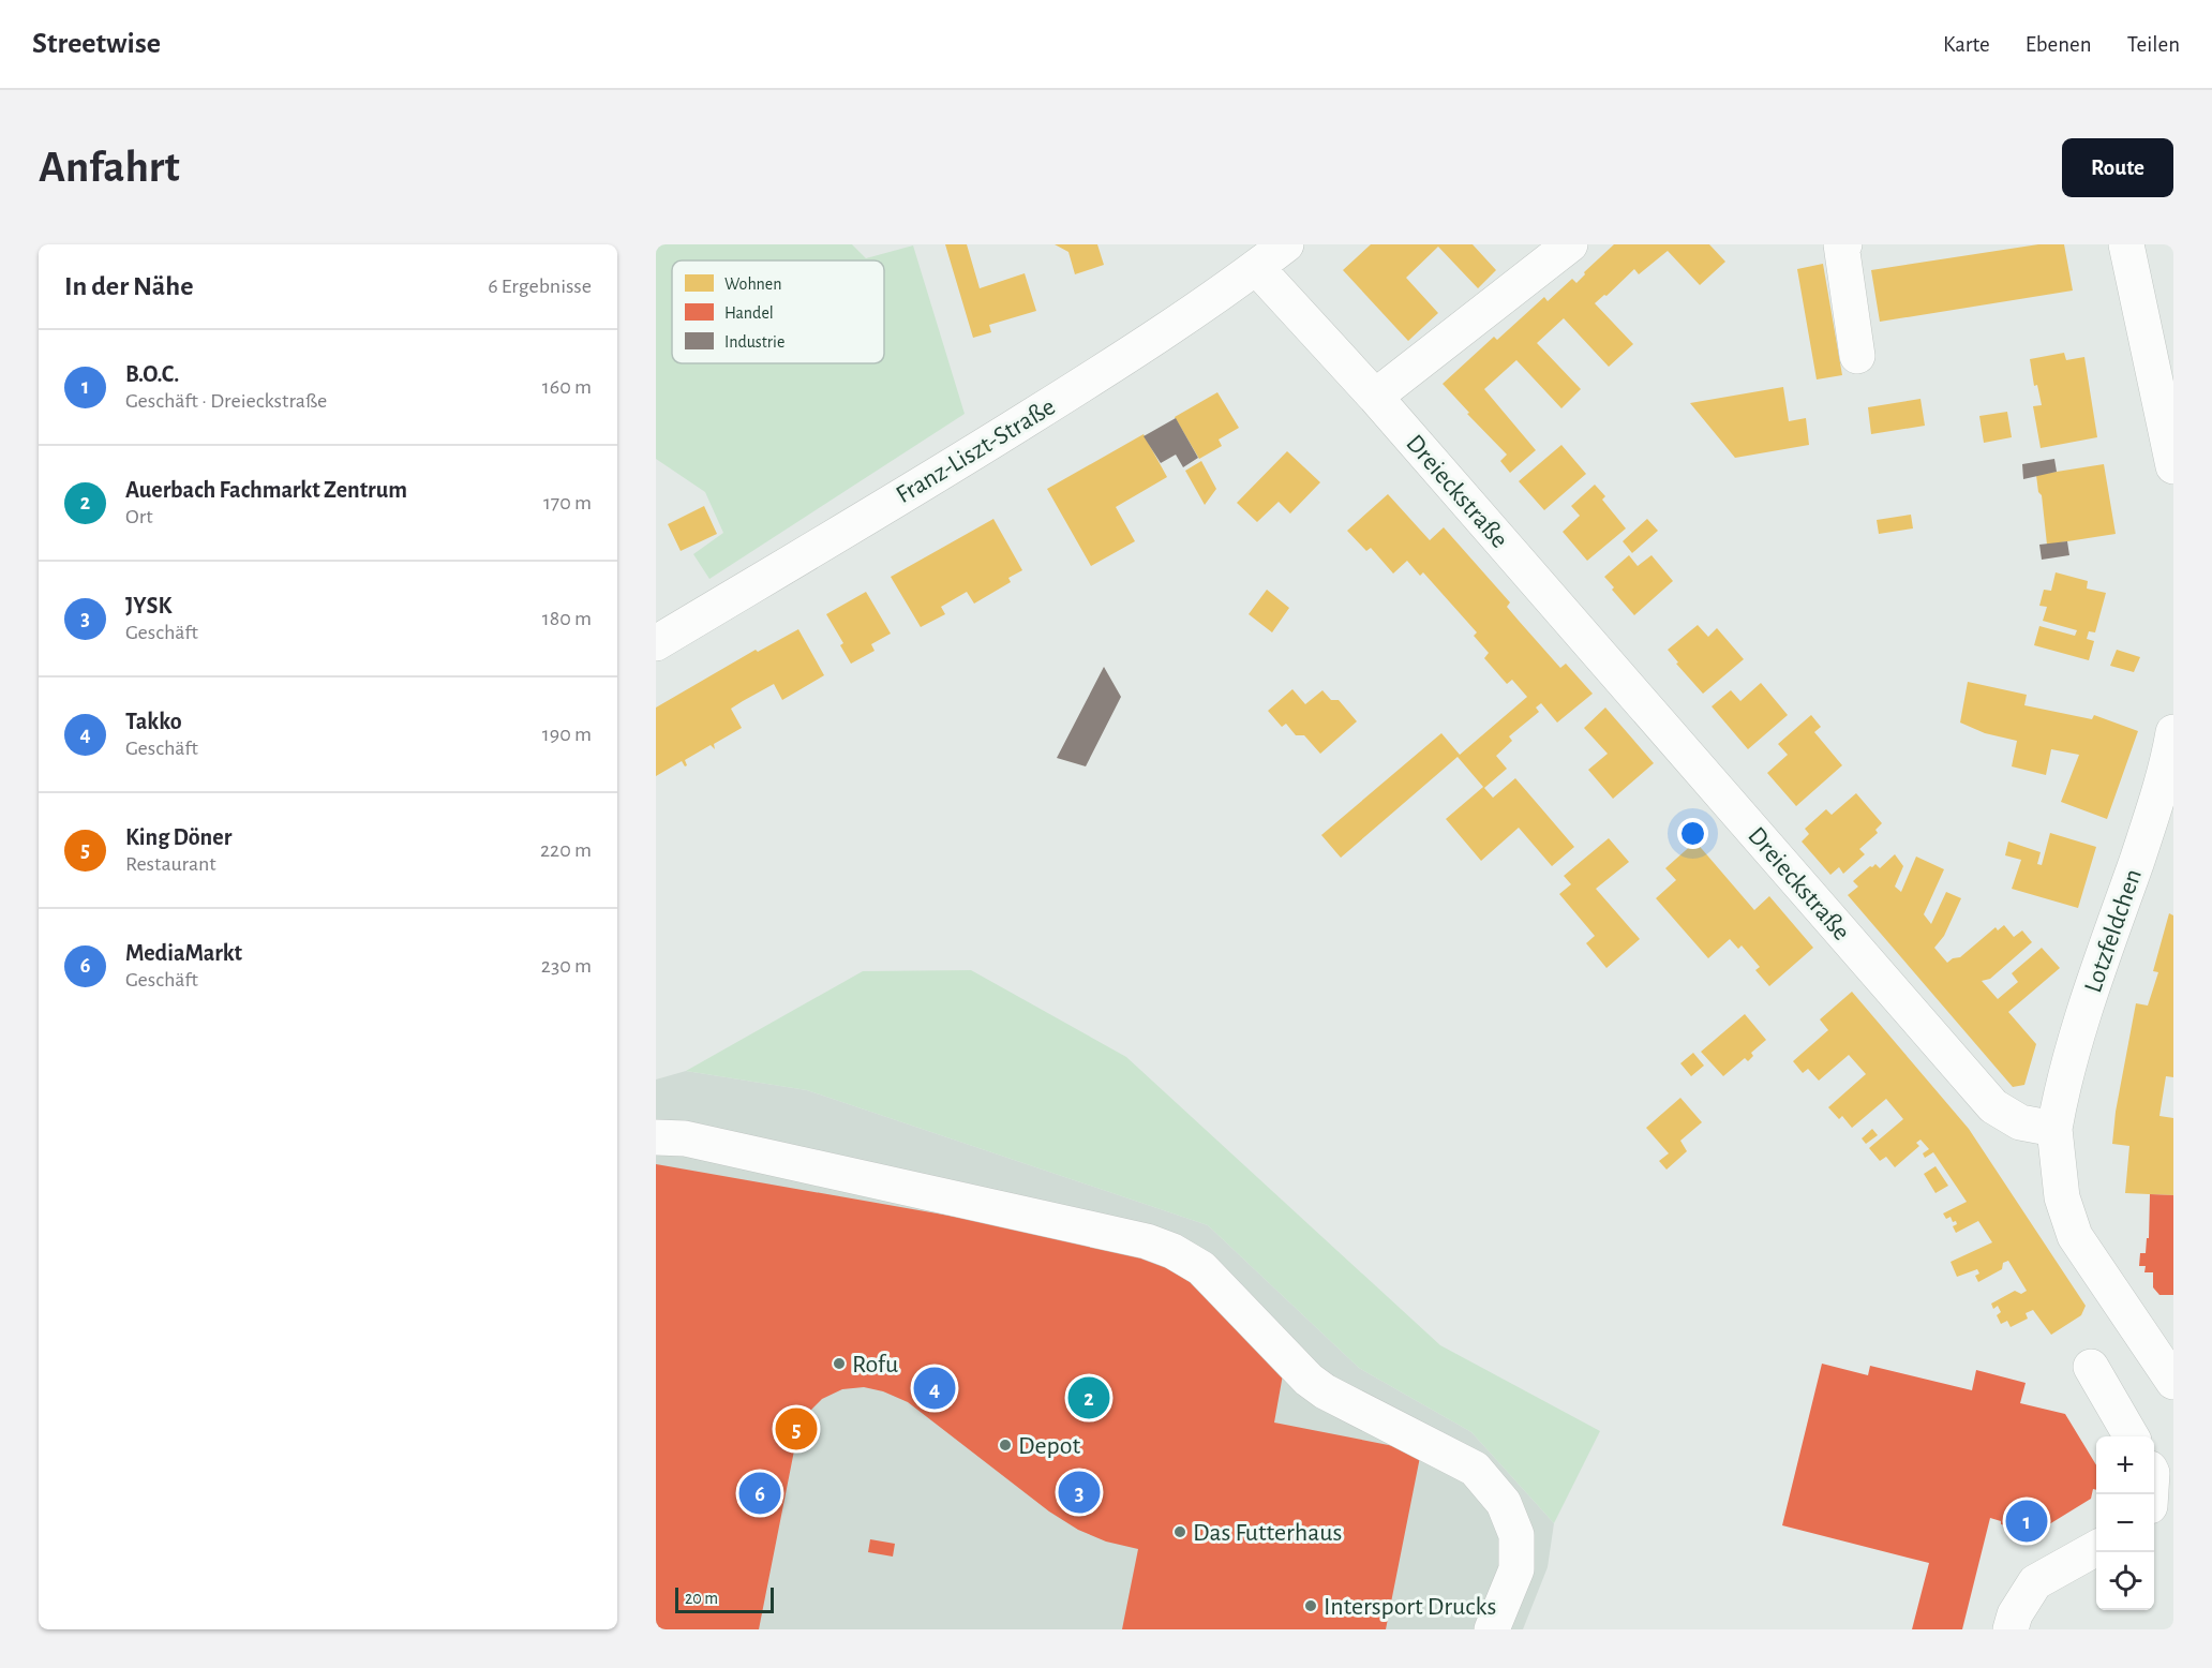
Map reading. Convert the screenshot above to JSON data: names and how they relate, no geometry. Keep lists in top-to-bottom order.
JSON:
{
  "streets": {
    "street": ["Franz-Liszt-Straße", "Dreieckstraße", "Lotzfeldchen"]
  },
  "crossings": [
    ["Franz-Liszt-Straße", "Dreieckstraße"],
    ["Dreieckstraße", "Lotzfeldchen"]
  ],
  "places": [
    "Rofu",
    "Depot",
    "Das Futterhaus",
    "Intersport Drucks"
  ],
  "legend": ["Wohnen", "Handel", "Industrie"],
  "scale_bar": "20 m",
  "page": {
    "header": "Streetwise",
    "nav": ["Karte", "Ebenen", "Teilen"],
    "buttons": "Route",
    "title": "Anfahrt",
    "heading": ["In der Nähe", "6 Ergebnisse"],
    "list": [
      {
        "mark": "1",
        "name": "B.O.C.",
        "note": "Geschäft · Dreieckstraße",
        "value": "160 m"
      },
      {
        "mark": "2",
        "name": "Auerbach Fachmarkt Zentrum",
        "note": "Ort",
        "value": "170 m"
      },
      {
        "mark": "3",
        "name": "JYSK",
        "note": "Geschäft",
        "value": "180 m"
      },
      {
        "mark": "4",
        "name": "Takko",
        "note": "Geschäft",
        "value": "190 m"
      },
      {
        "mark": "5",
        "name": "King Döner",
        "note": "Restaurant",
        "value": "220 m"
      },
      {
        "mark": "6",
        "name": "MediaMarkt",
        "note": "Geschäft",
        "value": "230 m"
      }
    ],
    "pins": [
      "4",
      "2",
      "5",
      "3",
      "6",
      "1"
    ],
    "map_buttons": ["+", "−"],
    "scale": "20 m"
  }
}
